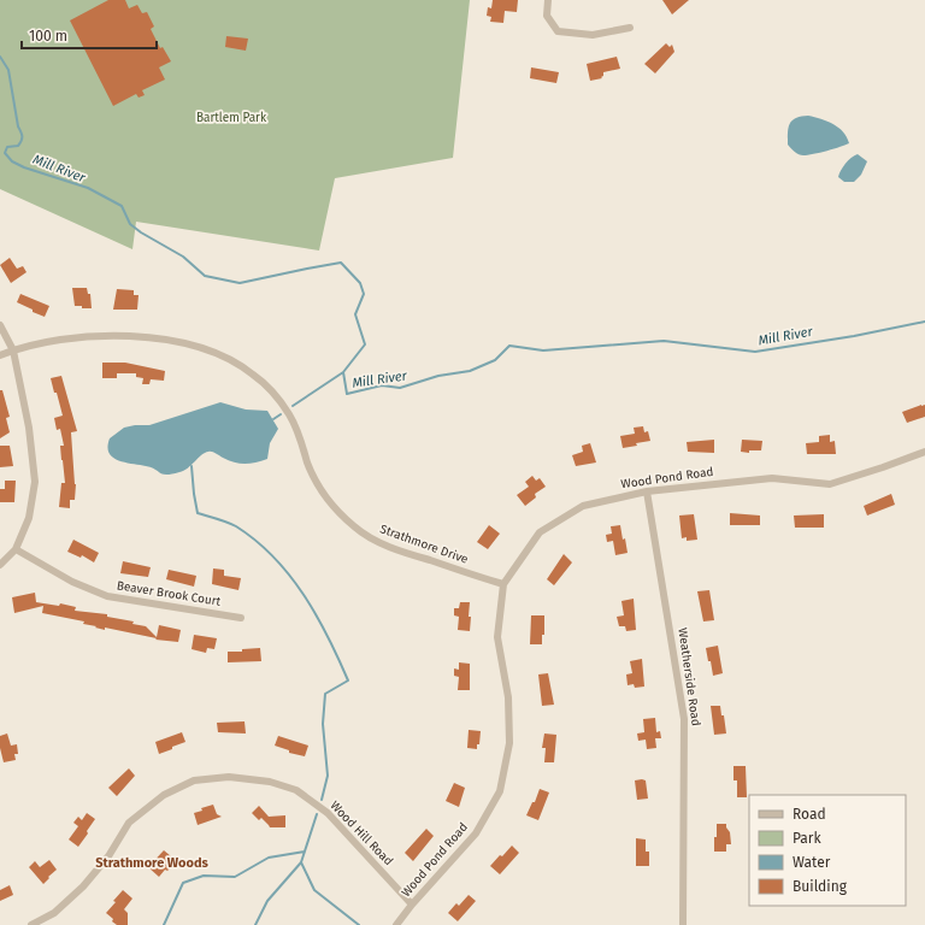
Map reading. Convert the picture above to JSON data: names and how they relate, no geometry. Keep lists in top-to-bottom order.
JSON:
{
  "streets": {
    "street": [
      "Wood Pond Road",
      "Strathmore Drive",
      "Beaver Brook Court",
      "Weatherside Road",
      "Wood Hill Road"
    ]
  },
  "crossings": [
    ["Wood Pond Road", "Strathmore Drive"],
    ["Wood Pond Road", "Weatherside Road"],
    ["Wood Pond Road", "Wood Hill Road"]
  ],
  "districts": ["Strathmore Woods"],
  "water": ["Mill River"],
  "parks": ["Bartlem Park"],
  "legend": [
    "Road",
    "Park",
    "Water",
    "Building"
  ],
  "scale_bar": "100 m"
}
